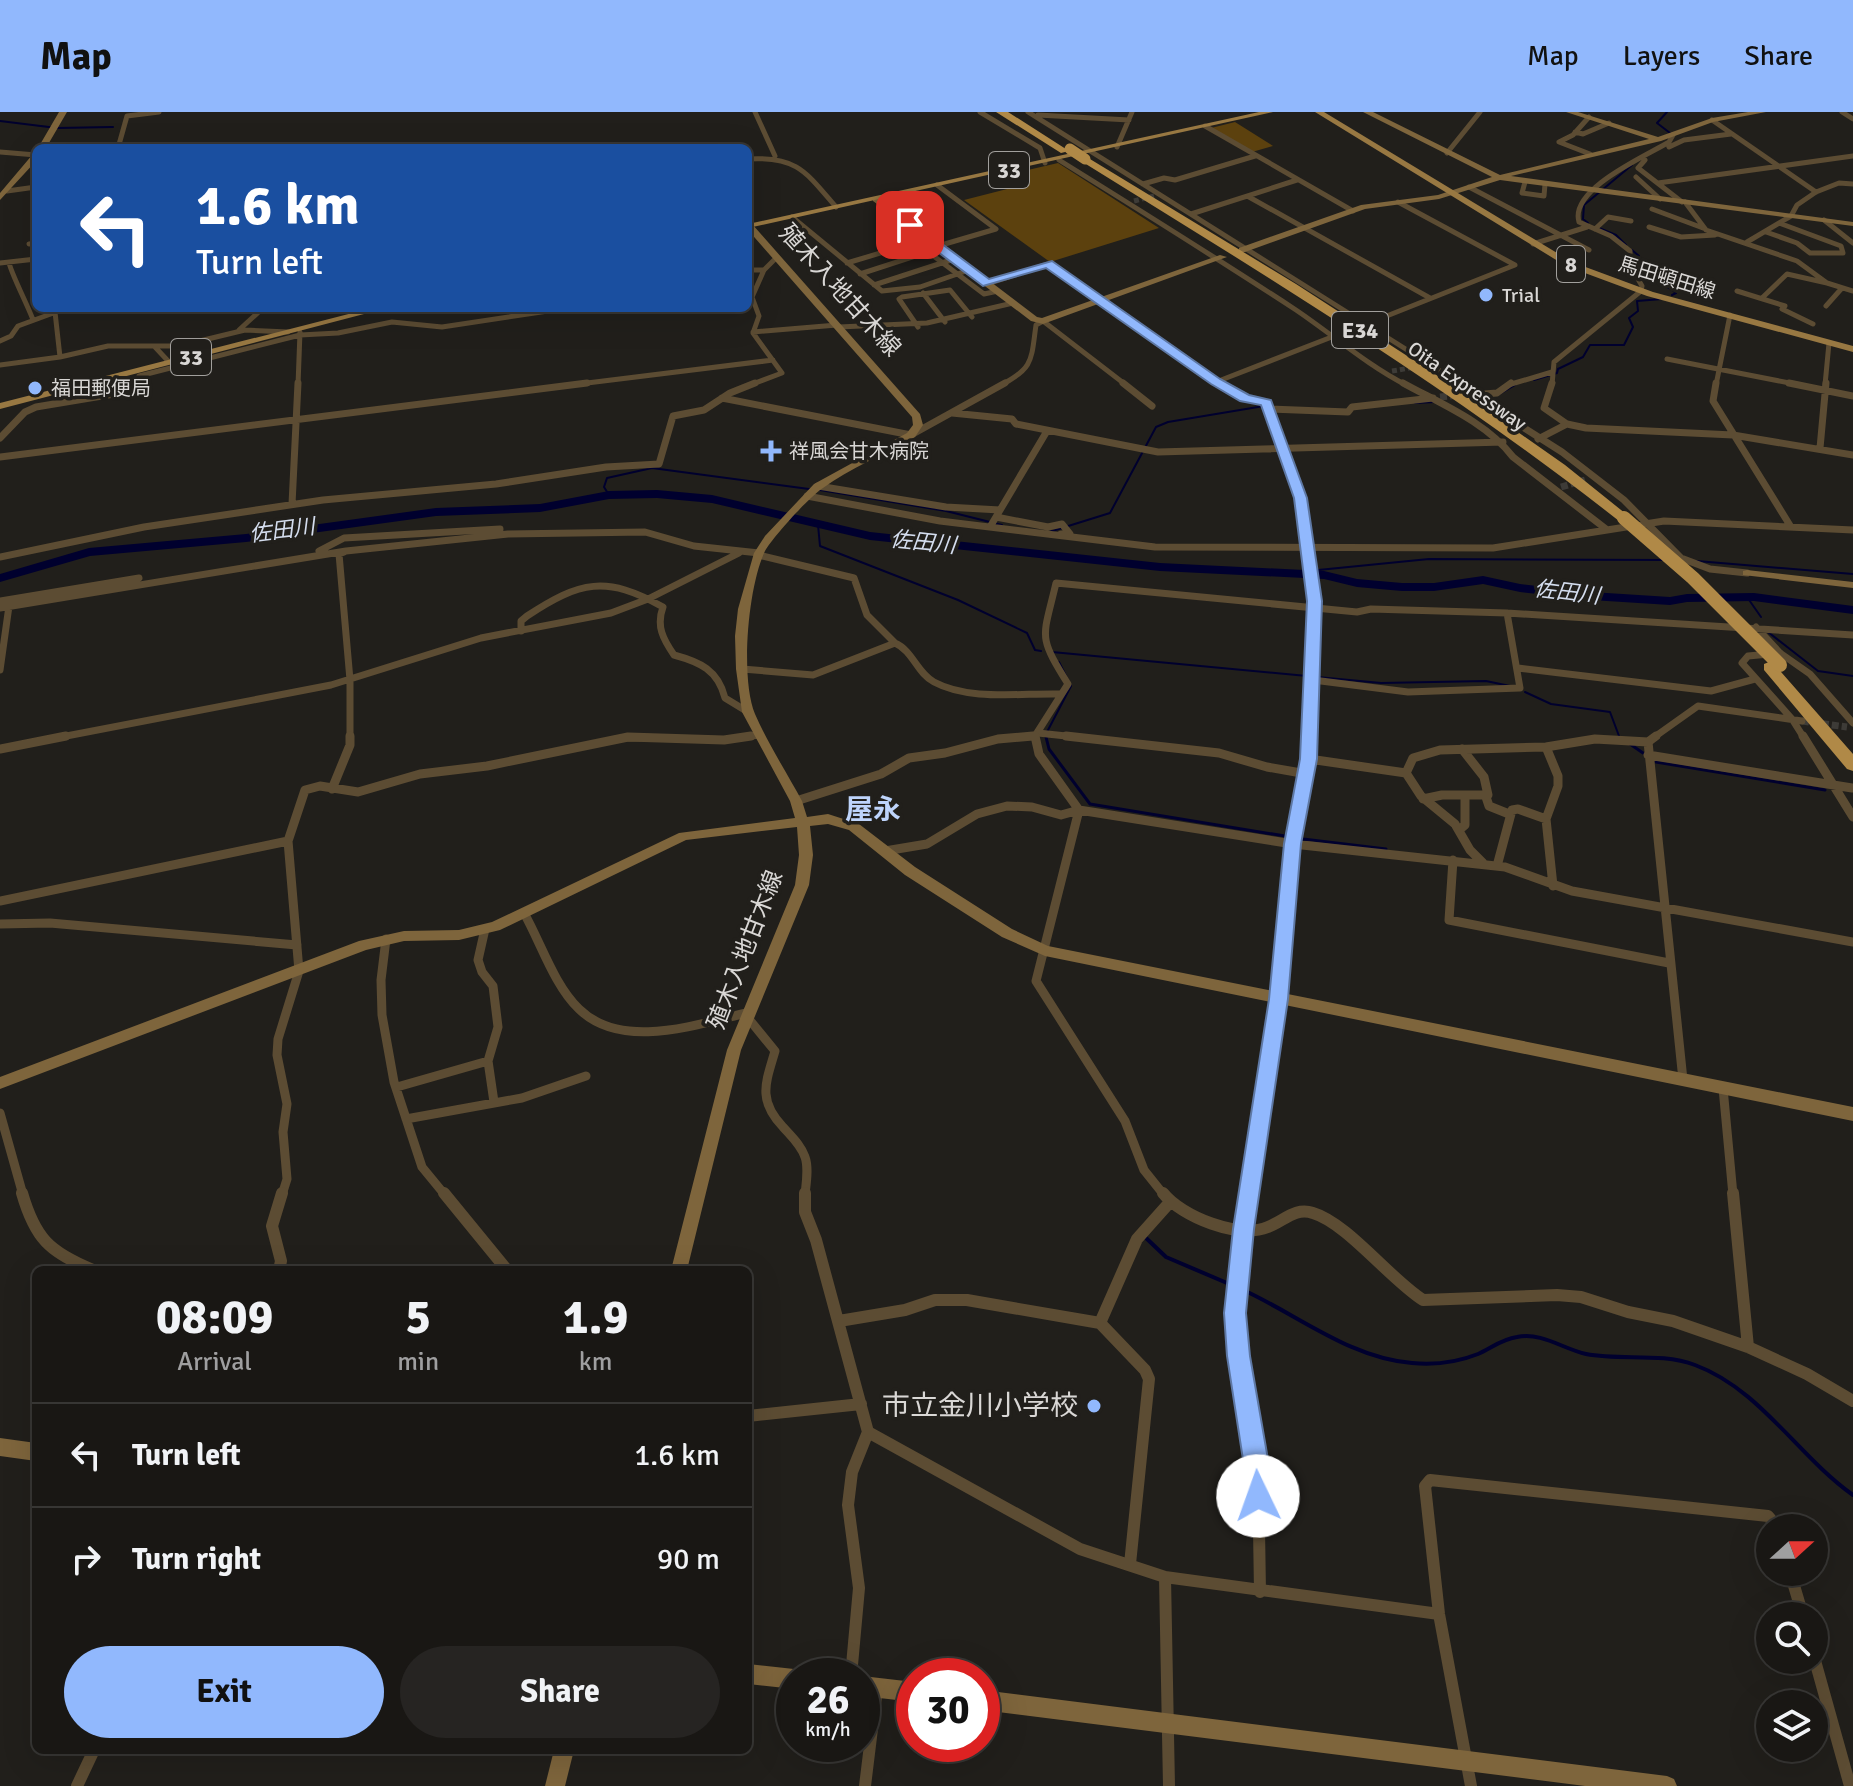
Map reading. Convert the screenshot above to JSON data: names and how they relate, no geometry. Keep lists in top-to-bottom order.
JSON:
{
  "streets": {
    "highway": ["E34", "Oita Expressway"],
    "main road": ["33", "8", "馬田頓田線"],
    "street": ["殖木入地甘木線"]
  },
  "crossings": [
    ["33", "Oita Expressway"]
  ],
  "districts": ["屋永"],
  "water": ["佐田川"],
  "places": {
    "other": ["Trial", "福田郵便局", "市立金川小学校"],
    "health": ["祥風会甘木病院"]
  },
  "north": "right",
  "page": {
    "header": "Map",
    "nav": ["Map", "Layers", "Share"],
    "turn": ["1.6 km", "Turn left"],
    "eta": [
      "08:09",
      "Arrival",
      "5",
      "min",
      "1.9",
      "km"
    ],
    "list": [
      {
        "name": "Turn left",
        "value": "1.6 km"
      },
      {
        "name": "Turn right",
        "value": "90 m"
      }
    ],
    "buttons": ["Exit", "Share"],
    "speed": "26 km/h",
    "limit": "30"
  }
}
